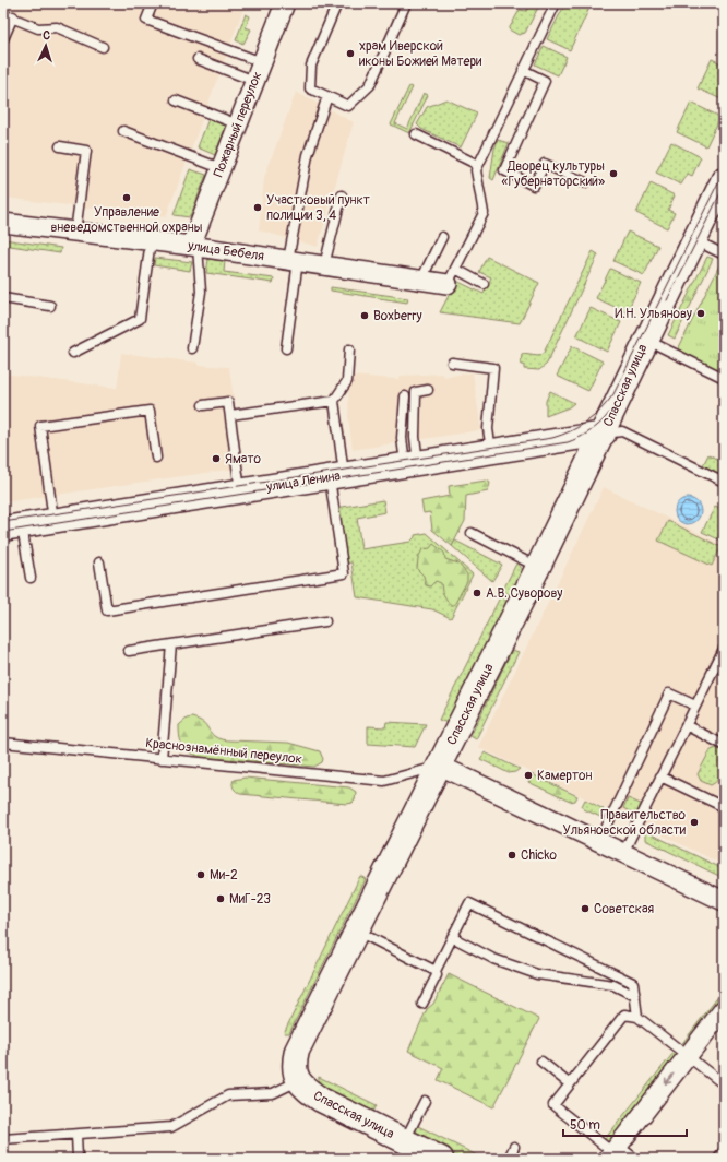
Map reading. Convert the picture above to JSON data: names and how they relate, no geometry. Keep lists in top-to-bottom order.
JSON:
{
  "streets": {
    "street": [
      "Пожарный переулок",
      "улица Бебеля",
      "Спасская улица",
      "улица Ленина"
    ],
    "lane": ["Краснознамённый переулок"]
  },
  "crossings": [
    ["Пожарный переулок", "улица Бебеля"],
    ["Спасская улица", "улица Ленина"],
    ["Спасская улица", "Краснознамённый переулок"]
  ],
  "places": [
    "храм Иверской иконы Божией Матери",
    "Дворец культуры «Губернаторский»",
    "Управление вневедомственной охраны",
    "Участковый пункт полиции 3, 4",
    "И.Н. Ульянову",
    "Boxberry",
    "Ямато",
    "А.В. Суворову",
    "Камертон",
    "Правительство Ульяновской области",
    "Chicko",
    "Ми-2",
    "МиГ-23",
    "Советская"
  ],
  "scale_bar": "50 m",
  "north": "top"
}
